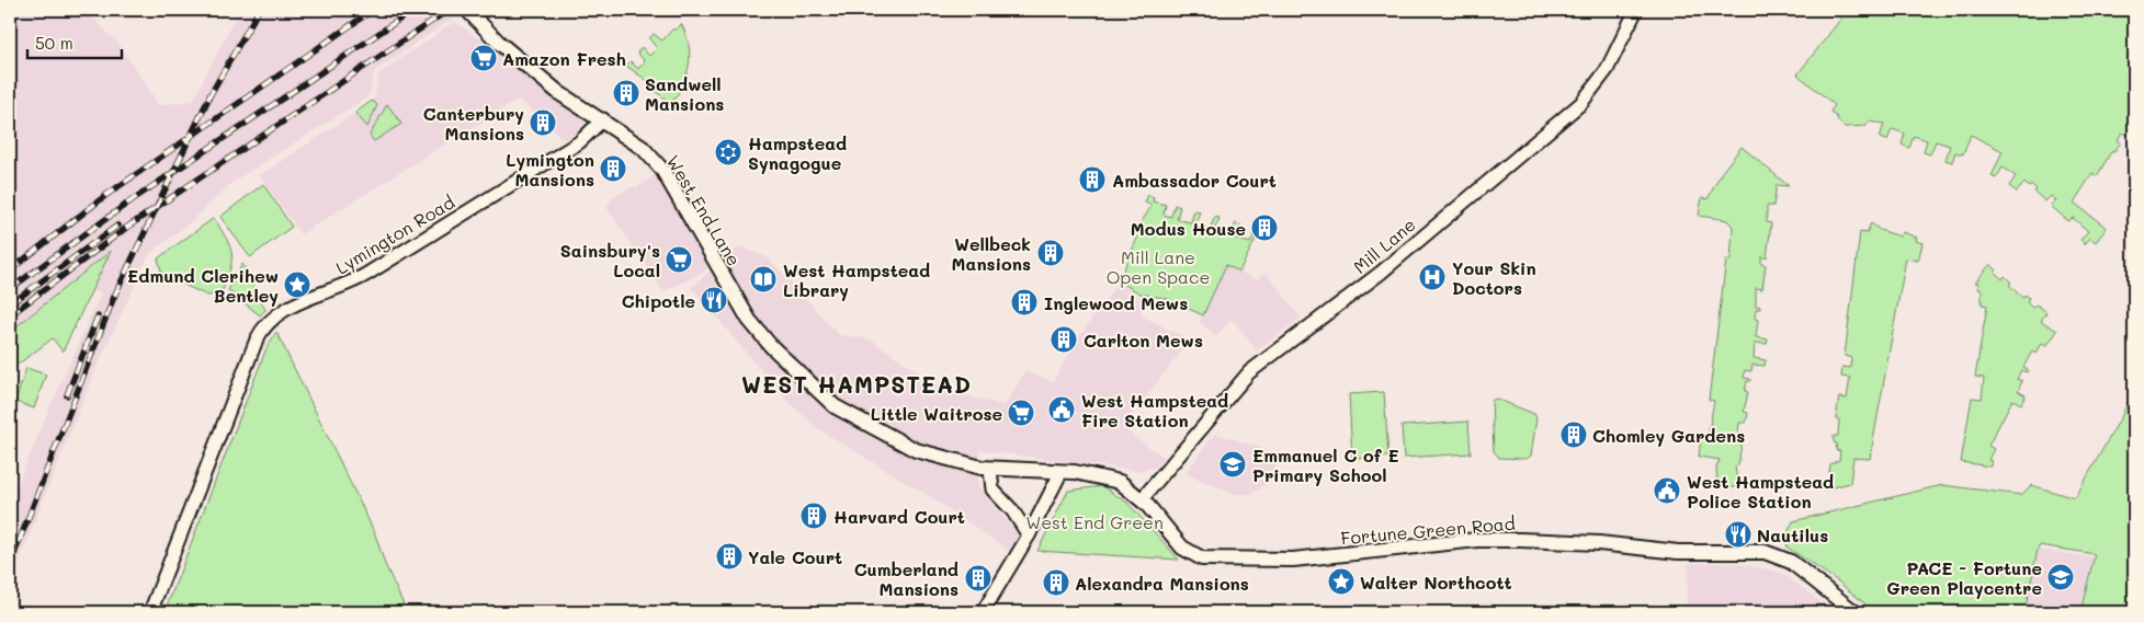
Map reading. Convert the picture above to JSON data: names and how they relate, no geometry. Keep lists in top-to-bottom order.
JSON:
{
  "streets": {
    "main road": ["West End Lane", "Fortune Green Road"],
    "street": ["Lymington Road", "Mill Lane"]
  },
  "crossings": [
    ["West End Lane", "Lymington Road"],
    ["West End Lane", "Mill Lane"],
    ["West End Lane", "Fortune Green Road"],
    ["Mill Lane", "Fortune Green Road"]
  ],
  "districts": ["WEST HAMPSTEAD"],
  "parks": ["Mill Lane Open Space", "West End Green"],
  "places": {
    "supermarket": ["Amazon Fresh", "Sainsbury's Local", "Little Waitrose"],
    "building": [
      "Sandwell Mansions",
      "Canterbury Mansions",
      "Lymington Mansions",
      "Ambassador Court",
      "Modus House",
      "Wellbeck Mansions",
      "Inglewood Mews",
      "Carlton Mews",
      "Chomley Gardens",
      "Harvard Court",
      "Yale Court",
      "Cumberland Mansions",
      "Alexandra Mansions"
    ],
    "synagogue": ["Hampstead Synagogue"],
    "hospital": ["Your Skin Doctors"],
    "library": ["West Hampstead Library"],
    "place": ["Edmund Clerihew Bentley", "Walter Northcott"],
    "restaurant": ["Chipotle", "Nautilus"],
    "public building": ["West Hampstead Fire Station", "West Hampstead Police Station"],
    "school or university": ["Emmanuel C of E Primary School", "PACE - Fortune Green Playcentre"]
  },
  "scale_bar": "50 m"
}
